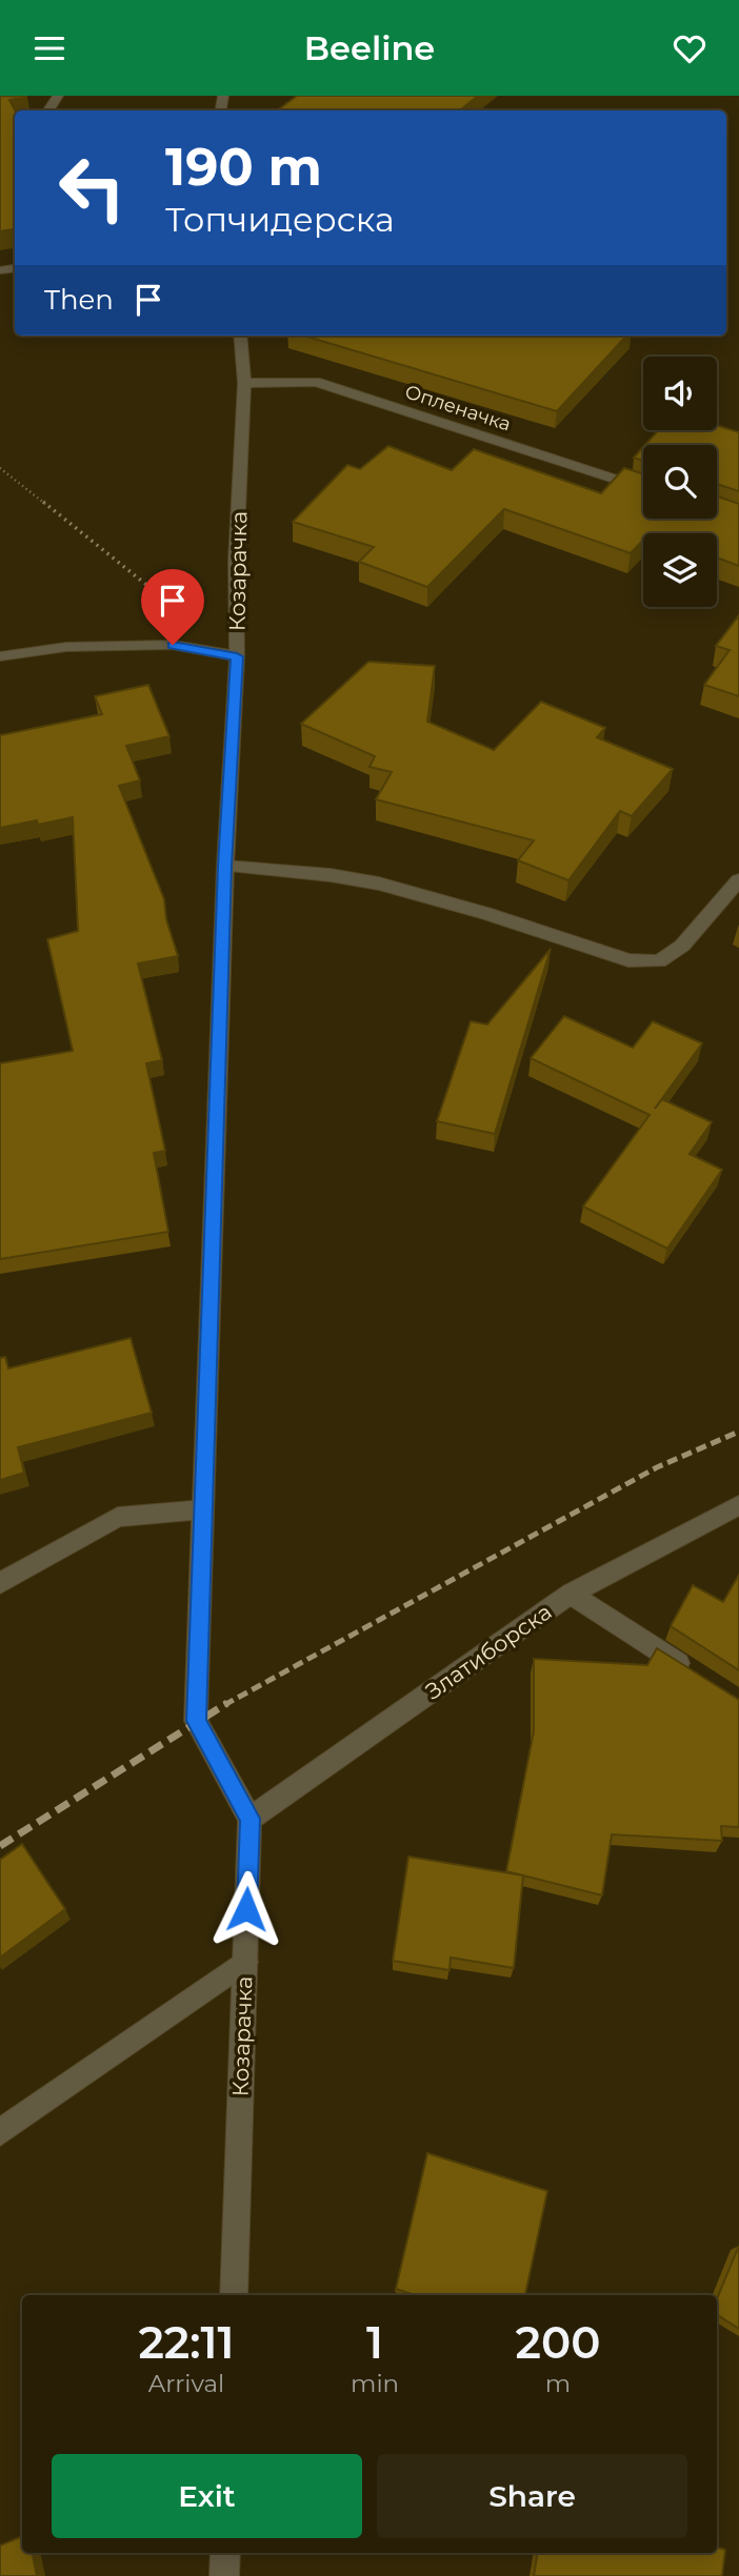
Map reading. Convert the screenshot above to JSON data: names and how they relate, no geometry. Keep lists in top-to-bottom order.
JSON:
{
  "streets": {
    "street": ["Опленачка", "Козарачка", "Златиборска"]
  },
  "crossings": [
    ["Опленачка", "Козарачка"],
    ["Козарачка", "Златиборска"]
  ],
  "page": {
    "header": "Beeline",
    "turn": ["190 m", "Топчидерска"],
    "then": "Then",
    "eta": [
      "22:11",
      "Arrival",
      "1",
      "min",
      "200",
      "m"
    ],
    "buttons": ["Exit", "Share"]
  }
}
